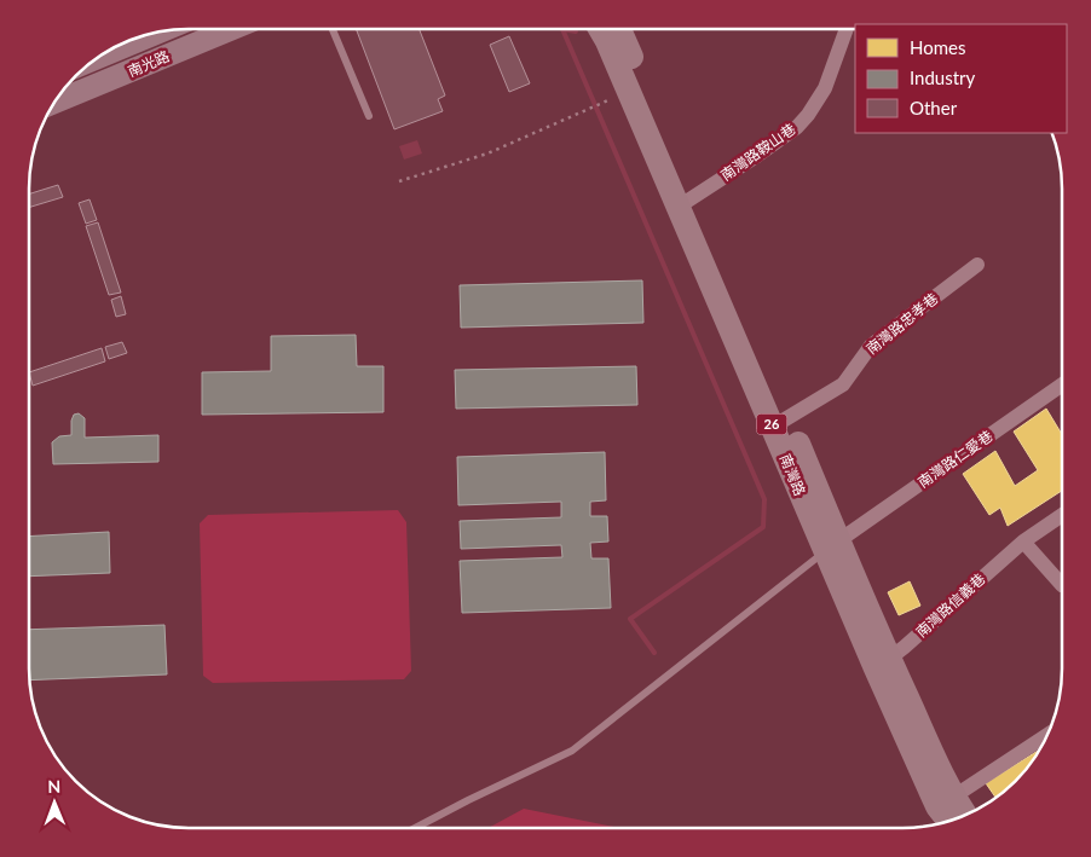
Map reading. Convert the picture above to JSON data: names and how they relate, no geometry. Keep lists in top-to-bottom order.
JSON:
{
  "streets": {
    "main road": ["26", "南灣路"],
    "street": [
      "南光路",
      "南灣路鞍山巷",
      "南灣路忠孝巷",
      "南灣路仁愛巷",
      "南灣路信義巷"
    ]
  },
  "crossings": [
    ["南灣路鞍山巷", "南灣路"],
    ["南灣路忠孝巷", "南灣路"],
    ["南灣路仁愛巷", "南灣路"],
    ["南灣路", "南灣路信義巷"]
  ],
  "legend": ["Homes", "Industry", "Other"],
  "north": "top"
}
